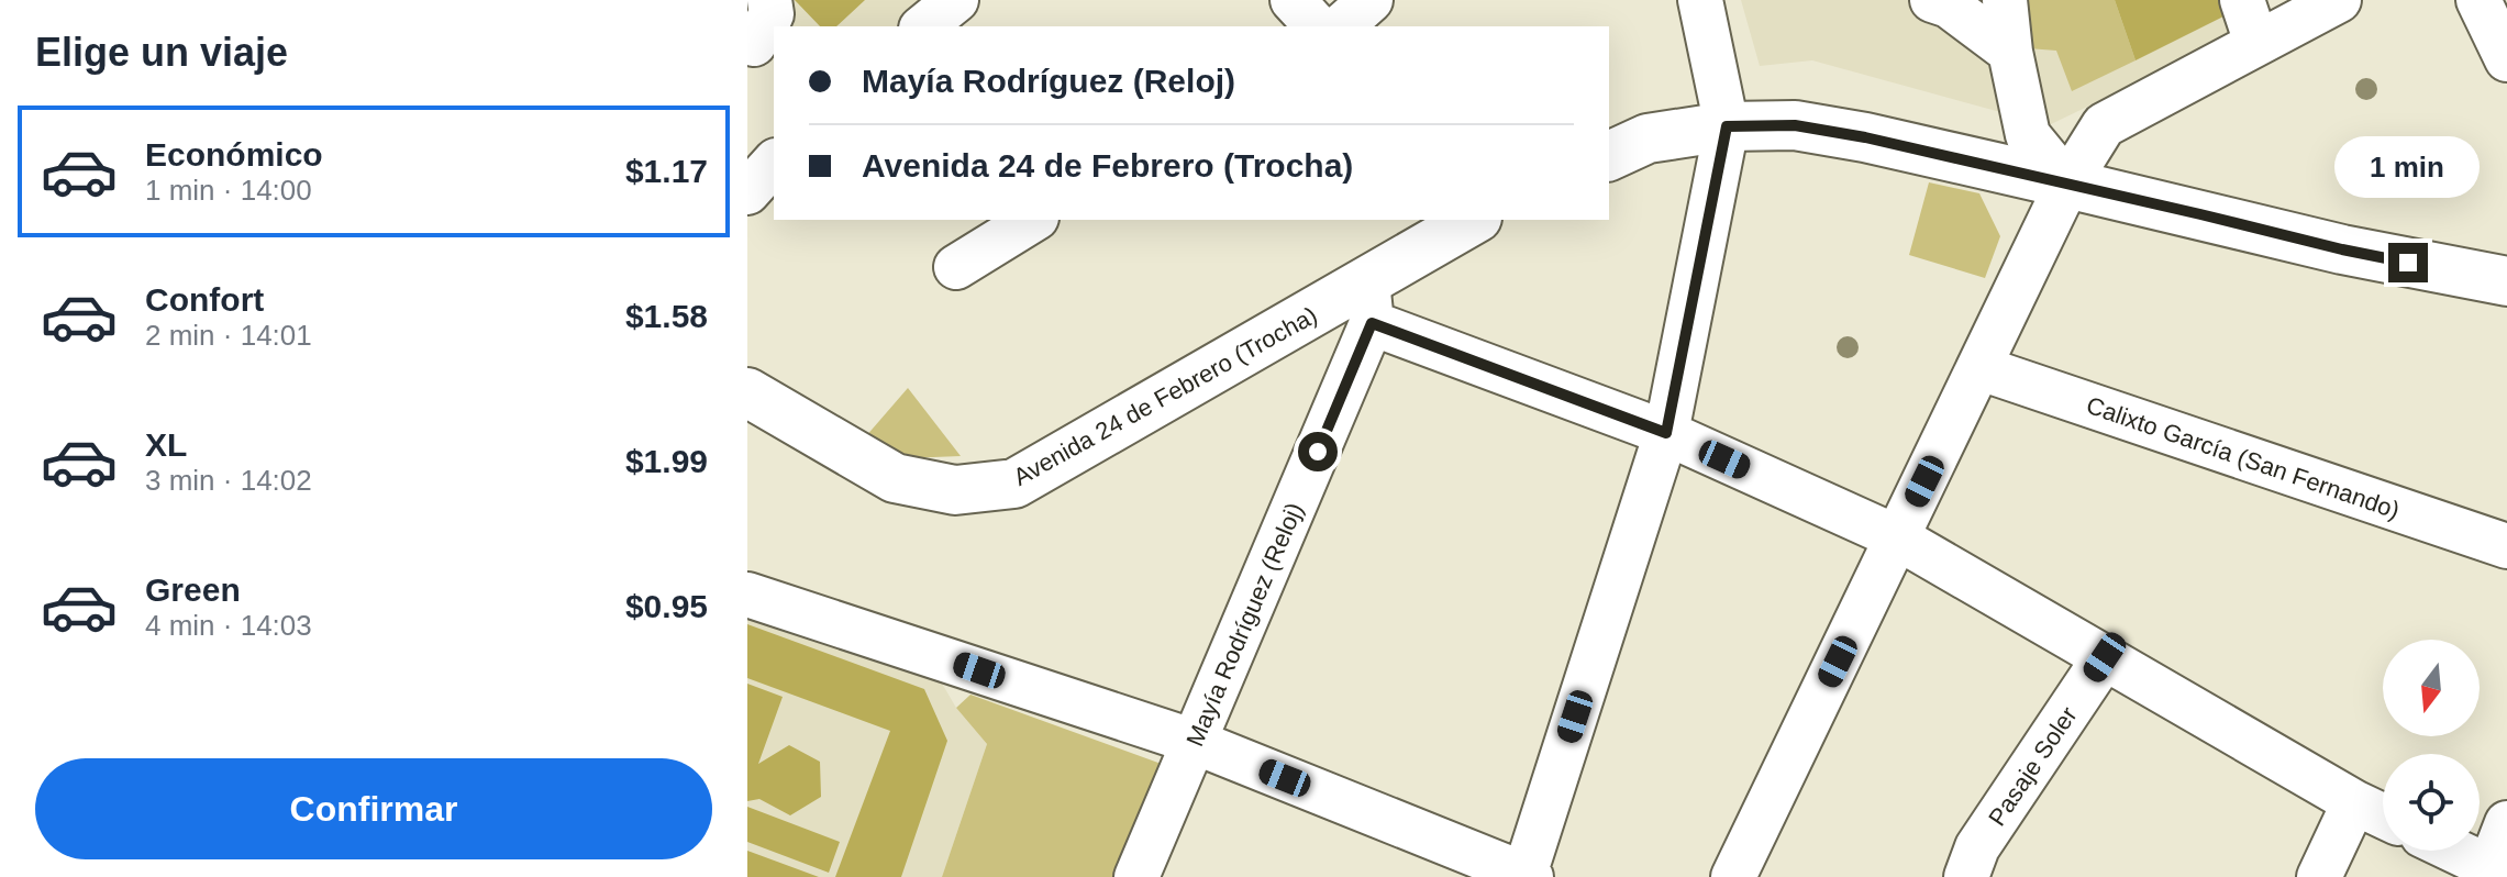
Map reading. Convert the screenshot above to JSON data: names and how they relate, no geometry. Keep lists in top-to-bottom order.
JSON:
{
  "streets": {
    "main road": ["Avenida 24 de Febrero (Trocha)"],
    "street": ["Calixto García (San Fernando)", "Mayía Rodríguez (Reloj)", "Pasaje Soler"]
  },
  "crossings": [
    ["Avenida 24 de Febrero (Trocha)", "Mayía Rodríguez (Reloj)"]
  ],
  "north": "bottom",
  "page": {
    "heading": "Elige un viaje",
    "banner": ["Mayía Rodríguez (Reloj)", "Avenida 24 de Febrero (Trocha)"],
    "list": [
      {
        "name": "Económico",
        "note": "1 min · 14:00",
        "value": "$1.17"
      },
      {
        "name": "Confort",
        "note": "2 min · 14:01",
        "value": "$1.58"
      },
      {
        "name": "XL",
        "note": "3 min · 14:02",
        "value": "$1.99"
      },
      {
        "name": "Green",
        "note": "4 min · 14:03",
        "value": "$0.95"
      }
    ],
    "bubble": "1 min",
    "buttons": "Confirmar"
  }
}
